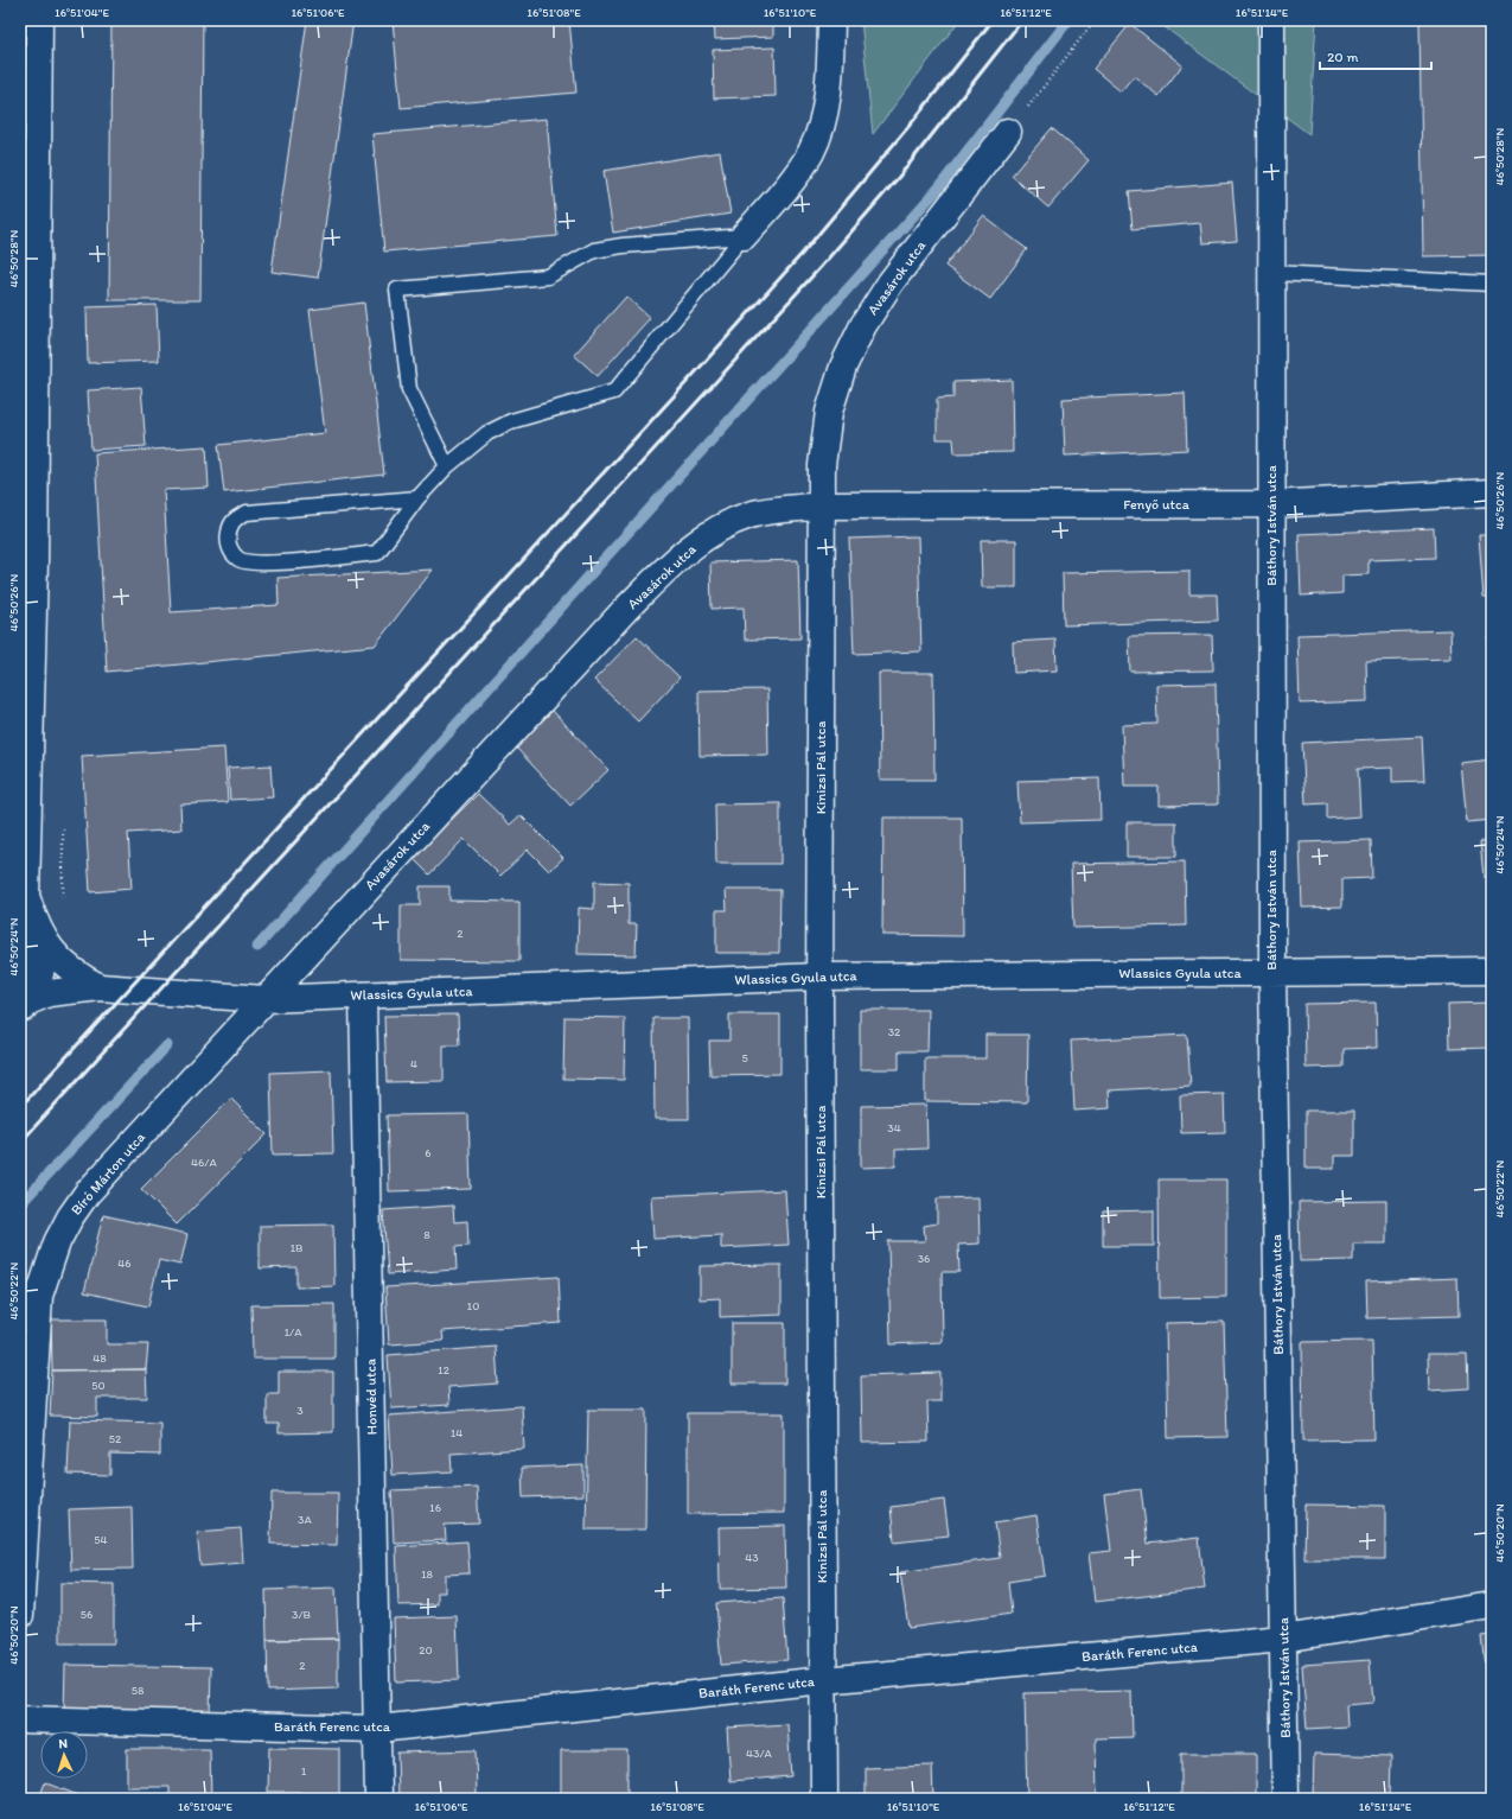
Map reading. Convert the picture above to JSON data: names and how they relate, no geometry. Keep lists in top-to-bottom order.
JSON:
{
  "streets": {
    "street": [
      "Avasárok utca",
      "Fenyő utca",
      "Báthory István utca",
      "Kinizsi Pál utca",
      "Wlassics Gyula utca",
      "Bíró Márton utca",
      "Honvéd utca",
      "Baráth Ferenc utca"
    ]
  },
  "crossings": [
    ["Avasárok utca", "Fenyő utca"],
    ["Avasárok utca", "Kinizsi Pál utca"],
    ["Avasárok utca", "Wlassics Gyula utca"],
    ["Avasárok utca", "Bíró Márton utca"],
    ["Fenyő utca", "Báthory István utca"],
    ["Fenyő utca", "Kinizsi Pál utca"],
    ["Báthory István utca", "Wlassics Gyula utca"],
    ["Báthory István utca", "Baráth Ferenc utca"],
    ["Kinizsi Pál utca", "Wlassics Gyula utca"],
    ["Kinizsi Pál utca", "Baráth Ferenc utca"],
    ["Wlassics Gyula utca", "Bíró Márton utca"],
    ["Wlassics Gyula utca", "Honvéd utca"],
    ["Honvéd utca", "Baráth Ferenc utca"]
  ],
  "house_numbers": [
    "2",
    "32",
    "5",
    "4",
    "34",
    "6",
    "46/A",
    "8",
    "1B",
    "36",
    "46",
    "10",
    "1/A",
    "48",
    "12",
    "50",
    "3",
    "14",
    "52",
    "16",
    "3A",
    "54",
    "43",
    "18",
    "56",
    "3/B",
    "20",
    "2",
    "58",
    "43/A",
    "1"
  ],
  "scale_bar": "20 m",
  "north": "top",
  "coordinates": [
    "16°51'04\"E",
    "16°51'06\"E",
    "16°51'08\"E",
    "16°51'10\"E",
    "16°51'12\"E",
    "16°51'14\"E",
    "46°50'28\"N",
    "46°50'26\"N",
    "46°50'24\"N",
    "46°50'22\"N",
    "46°50'20\"N"
  ]
}
